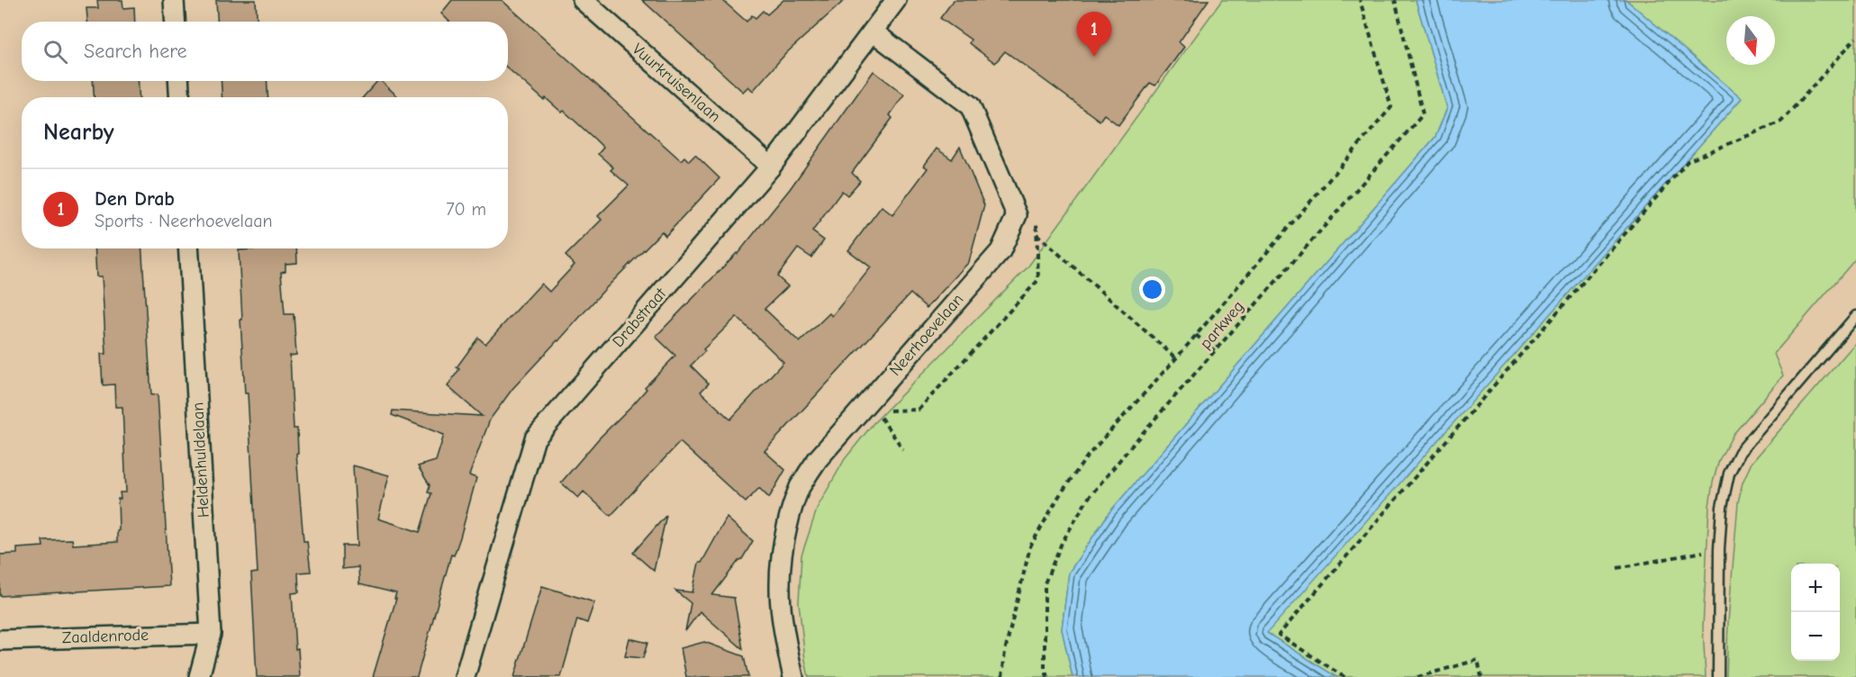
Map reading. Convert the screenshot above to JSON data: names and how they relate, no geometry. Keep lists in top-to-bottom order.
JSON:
{
  "streets": {
    "street": [
      "Vuurkruisenlaan",
      "Drabstraat",
      "Neerhoevelaan",
      "Heldenhuldelaan",
      "Zaaldenrode"
    ],
    "path": ["parkweg"]
  },
  "crossings": [
    ["Vuurkruisenlaan", "Drabstraat"],
    ["Heldenhuldelaan", "Zaaldenrode"]
  ],
  "north": "bottom",
  "page": {
    "pins": "1",
    "search": "Search here",
    "heading": "Nearby",
    "list": [
      {
        "mark": "1",
        "name": "Den Drab",
        "note": "Sports · Neerhoevelaan",
        "value": "70 m"
      }
    ],
    "map_buttons": ["+", "−"]
  }
}
